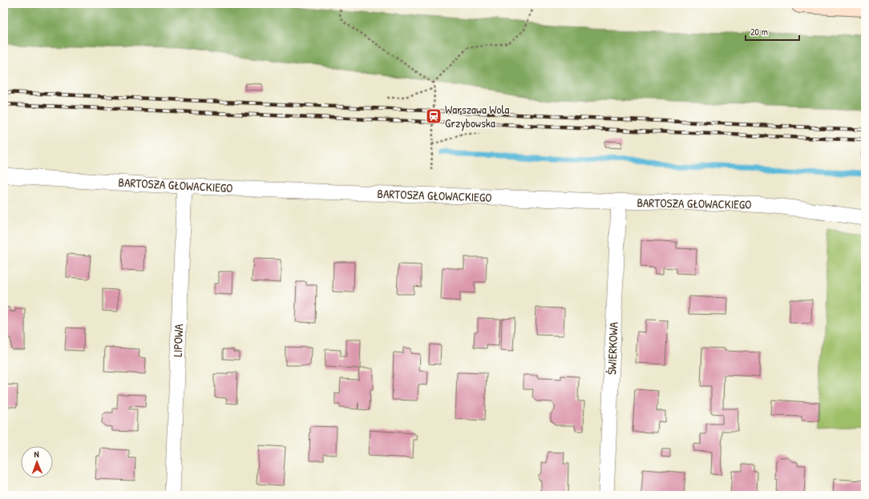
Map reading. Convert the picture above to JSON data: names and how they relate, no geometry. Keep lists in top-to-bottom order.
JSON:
{
  "streets": {
    "street": ["BARTOSZA GŁOWACKIEGO", "LIPOWA", "ŚWIERKOWA"]
  },
  "crossings": [
    ["BARTOSZA GŁOWACKIEGO", "LIPOWA"],
    ["BARTOSZA GŁOWACKIEGO", "ŚWIERKOWA"]
  ],
  "places": {
    "station": ["Warszawa Wola Grzybowska"]
  },
  "scale_bar": "20 m",
  "north": "top"
}
